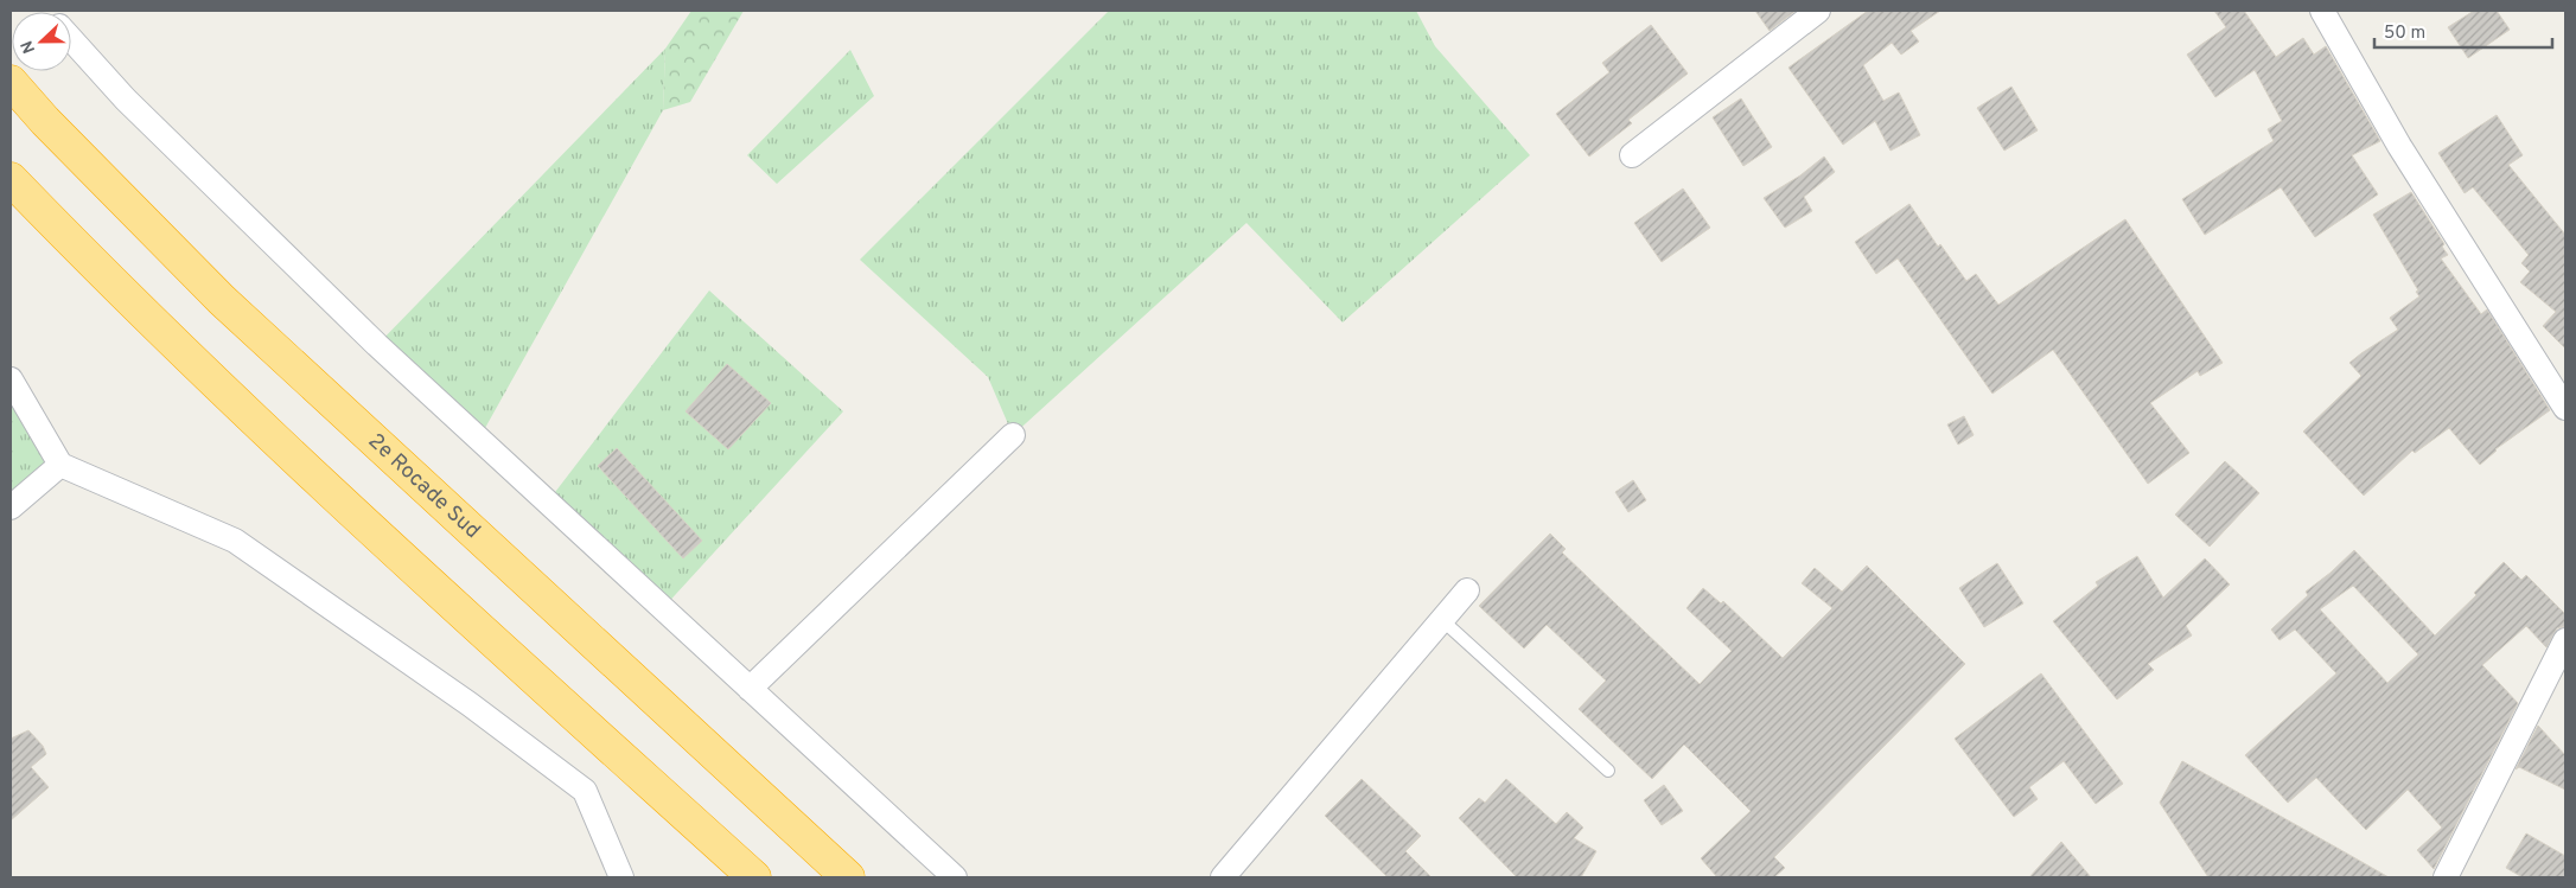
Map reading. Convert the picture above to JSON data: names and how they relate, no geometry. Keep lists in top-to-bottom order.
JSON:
{
  "streets": {
    "highway": ["2e Rocade Sud"]
  },
  "scale_bar": "50 m",
  "north": "left"
}
